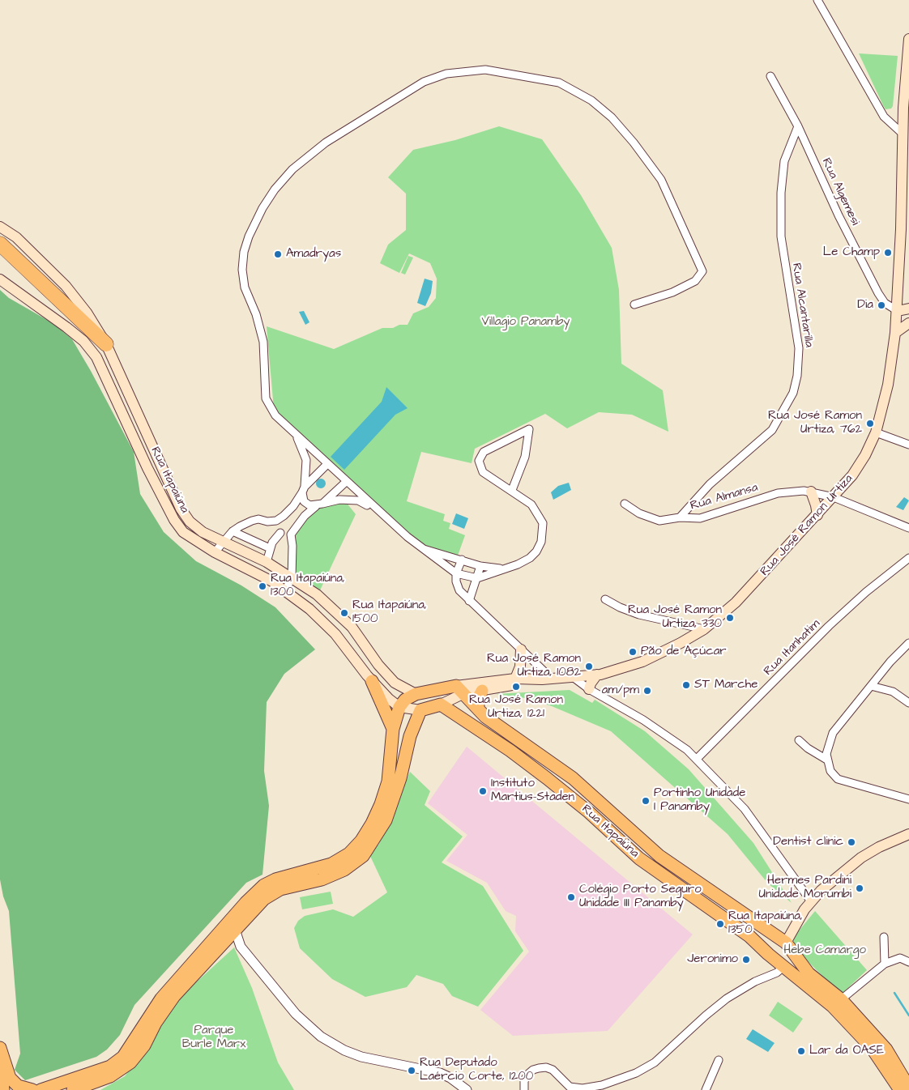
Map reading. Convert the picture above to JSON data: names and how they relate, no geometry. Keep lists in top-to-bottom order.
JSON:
{
  "streets": {
    "main road": ["Rua Itapaiúna", "Rua José Ramon Urtiza"],
    "street": [
      "Rua Algemesi",
      "Rua Alcantarilla",
      "Rua Almansa",
      "Rua Itanhatim"
    ]
  },
  "crossings": [
    ["Rua Algemesi", "Rua Alcantarilla"],
    ["Rua Algemesi", "Rua José Ramon Urtiza"],
    ["Rua Alcantarilla", "Rua Almansa"],
    ["Rua Itapaiúna", "Rua José Ramon Urtiza"],
    ["Rua Almansa", "Rua José Ramon Urtiza"]
  ],
  "parks": ["Villagio Panamby", "Hebe Camargo", "Parque Burle Marx"],
  "places": [
    "Le Champ",
    "Amadryas",
    "Dia",
    "Rua José Ramon Urtiza, 762",
    "Rua Itapaiúna, 1300",
    "Rua Itapaiúna, 1500",
    "Rua José Ramon Urtiza, 330",
    "Pão de Açúcar",
    "Rua José Ramon Urtiza, 1082",
    "ST Marche",
    "Rua José Ramon Urtiza, 1221",
    "am/pm",
    "Instituto Martius-Staden",
    "Portinho Unidade I Panamby",
    "Dentist clinic",
    "Hermes Pardini Unidade Morumbi",
    "Colégio Porto Seguro Unidade III Panamby",
    "Rua Itapaiúna, 1350",
    "Jeronimo",
    "Lar da OASE",
    "Rua Deputado Laércio Corte, 1200"
  ]
}
